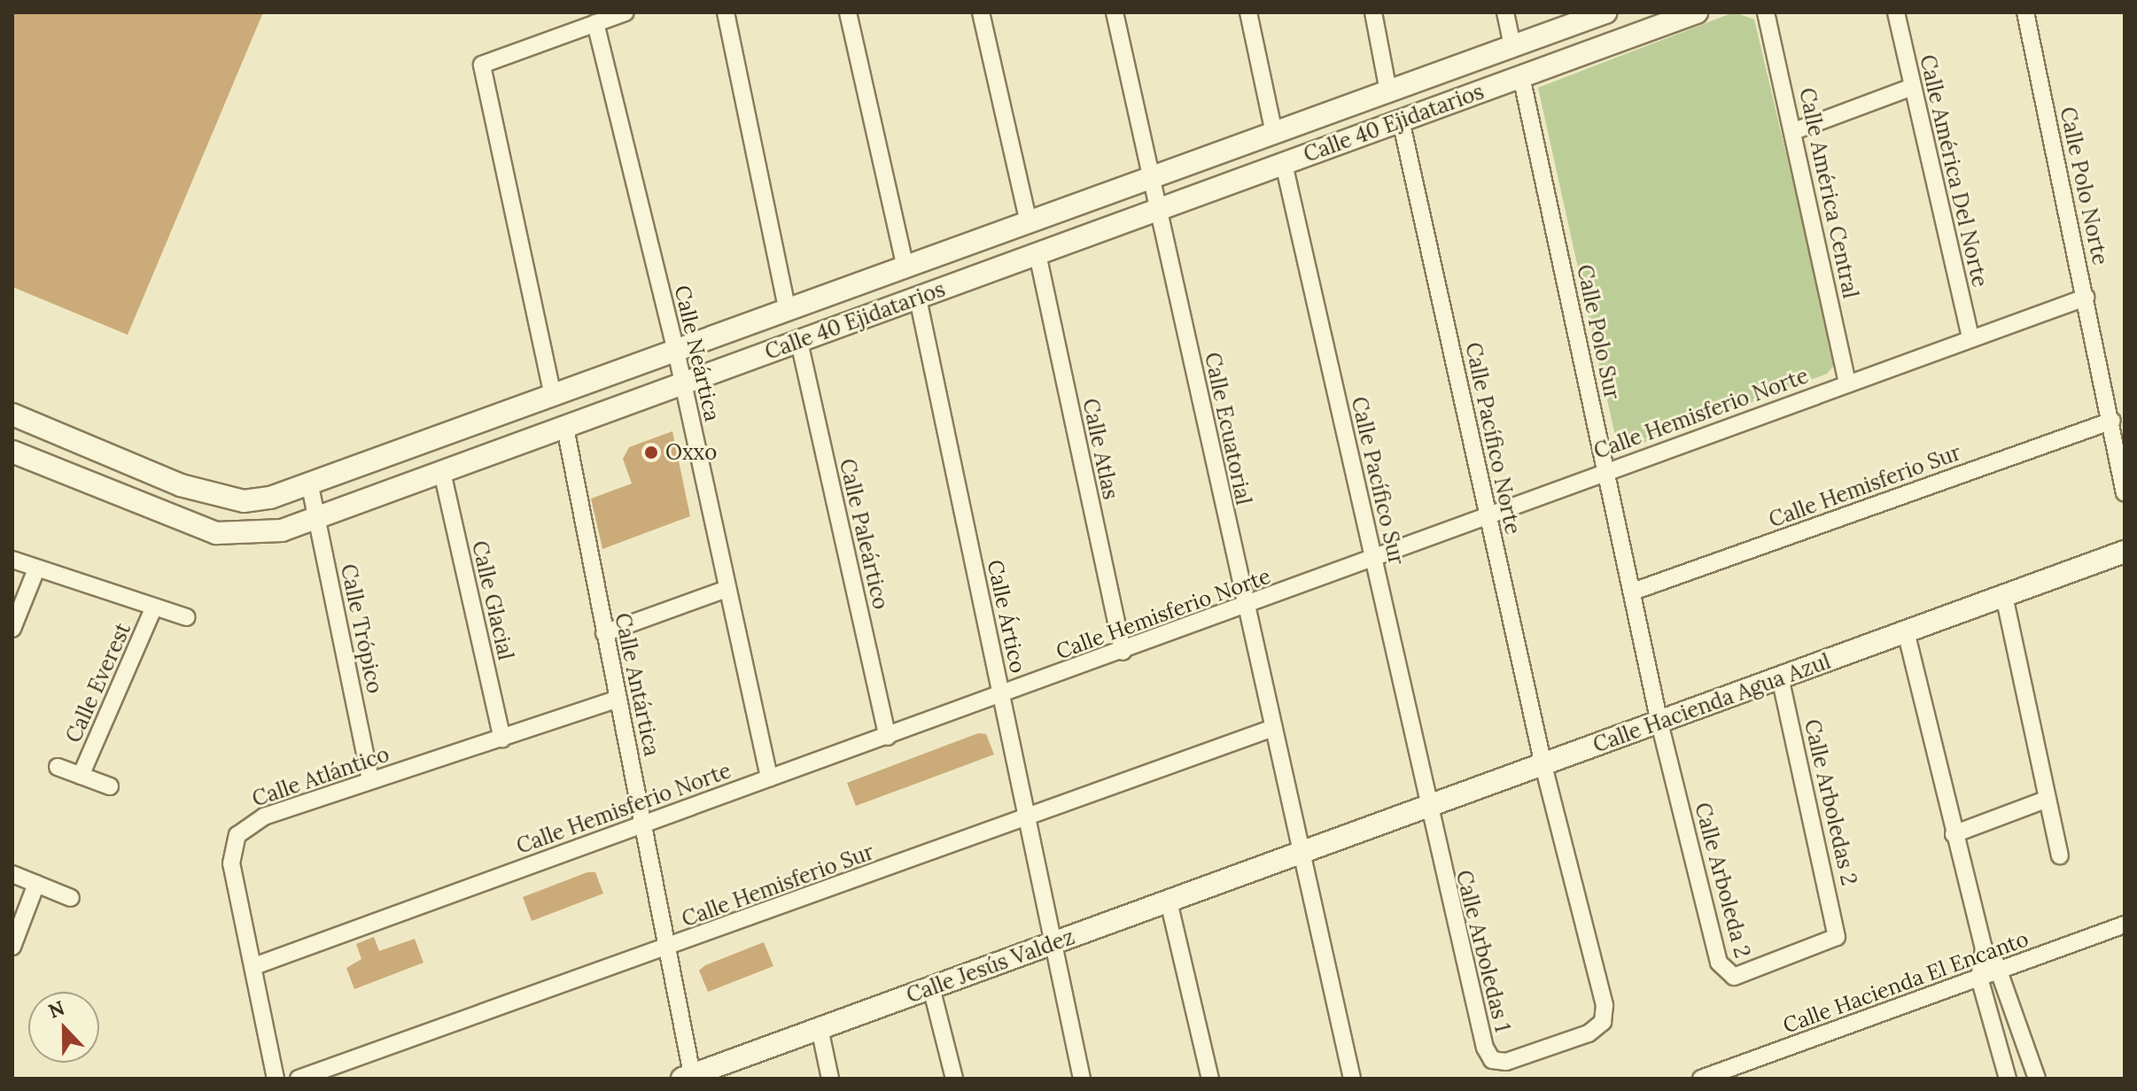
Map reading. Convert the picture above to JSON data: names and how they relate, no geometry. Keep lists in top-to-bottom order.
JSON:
{
  "streets": {
    "main road": ["Calle 40 Ejidatarios", "Calle Hacienda Agua Azul", "Calle Jesús Valdez"],
    "street": [
      "Calle América Del Norte",
      "Calle Polo Norte",
      "Calle América Central",
      "Calle Polo Sur",
      "Calle Neártica",
      "Calle Hemisferio Norte",
      "Calle Ecuatorial",
      "Calle Pacífico Norte",
      "Calle Atlas",
      "Calle Pacífico Sur",
      "Calle Hemisferio Sur",
      "Calle Paleártico",
      "Calle Glacial",
      "Calle Ártico",
      "Calle Trópico",
      "Calle Everest",
      "Calle Antártica",
      "Calle Atlántico",
      "Calle Arboledas 2",
      "Calle Arboleda 2",
      "Calle Arboledas 1",
      "Calle Hacienda El Encanto"
    ]
  },
  "crossings": [
    ["Calle 40 Ejidatarios", "Calle Polo Sur"],
    ["Calle 40 Ejidatarios", "Calle Neártica"],
    ["Calle 40 Ejidatarios", "Calle Ecuatorial"],
    ["Calle 40 Ejidatarios", "Calle Pacífico Norte"],
    ["Calle 40 Ejidatarios", "Calle Atlas"],
    ["Calle 40 Ejidatarios", "Calle Pacífico Sur"],
    ["Calle 40 Ejidatarios", "Calle Paleártico"],
    ["Calle 40 Ejidatarios", "Calle Glacial"],
    ["Calle 40 Ejidatarios", "Calle Ártico"],
    ["Calle 40 Ejidatarios", "Calle Trópico"],
    ["Calle 40 Ejidatarios", "Calle Antártica"],
    ["Calle América Del Norte", "Calle Hemisferio Norte"],
    ["Calle Polo Norte", "Calle Hemisferio Norte"],
    ["Calle Polo Norte", "Calle Hemisferio Sur"],
    ["Calle América Central", "Calle Hemisferio Norte"],
    ["Calle Polo Sur", "Calle Hemisferio Norte"],
    ["Calle Polo Sur", "Calle Hemisferio Sur"],
    ["Calle Polo Sur", "Calle Hacienda Agua Azul"],
    ["Calle Polo Sur", "Calle Arboleda 2"],
    ["Calle Neártica", "Calle Hemisferio Norte"],
    ["Calle Hemisferio Norte", "Calle Ecuatorial"],
    ["Calle Hemisferio Norte", "Calle Pacífico Norte"],
    ["Calle Hemisferio Norte", "Calle Atlas"],
    ["Calle Hemisferio Norte", "Calle Pacífico Sur"],
    ["Calle Hemisferio Norte", "Calle Paleártico"],
    ["Calle Hemisferio Norte", "Calle Ártico"],
    ["Calle Hemisferio Norte", "Calle Antártica"],
    ["Calle Hemisferio Norte", "Calle Atlántico"],
    ["Calle Ecuatorial", "Calle Hemisferio Sur"],
    ["Calle Ecuatorial", "Calle Hacienda Agua Azul"],
    ["Calle Ecuatorial", "Calle Jesús Valdez"],
    ["Calle Pacífico Norte", "Calle Hacienda Agua Azul"],
    ["Calle Pacífico Norte", "Calle Arboledas 1"],
    ["Calle Pacífico Sur", "Calle Hacienda Agua Azul"],
    ["Calle Pacífico Sur", "Calle Arboledas 1"],
    ["Calle Hemisferio Sur", "Calle Ártico"],
    ["Calle Hemisferio Sur", "Calle Antártica"],
    ["Calle Glacial", "Calle Atlántico"],
    ["Calle Ártico", "Calle Jesús Valdez"],
    ["Calle Trópico", "Calle Atlántico"],
    ["Calle Antártica", "Calle Atlántico"],
    ["Calle Antártica", "Calle Jesús Valdez"],
    ["Calle Hacienda Agua Azul", "Calle Arboledas 2"],
    ["Calle Hacienda Agua Azul", "Calle Arboleda 2"],
    ["Calle Hacienda Agua Azul", "Calle Arboledas 1"],
    ["Calle Hacienda Agua Azul", "Calle Jesús Valdez"],
    ["Calle Arboledas 2", "Calle Arboleda 2"]
  ],
  "places": ["Oxxo"],
  "north": "top"
}
